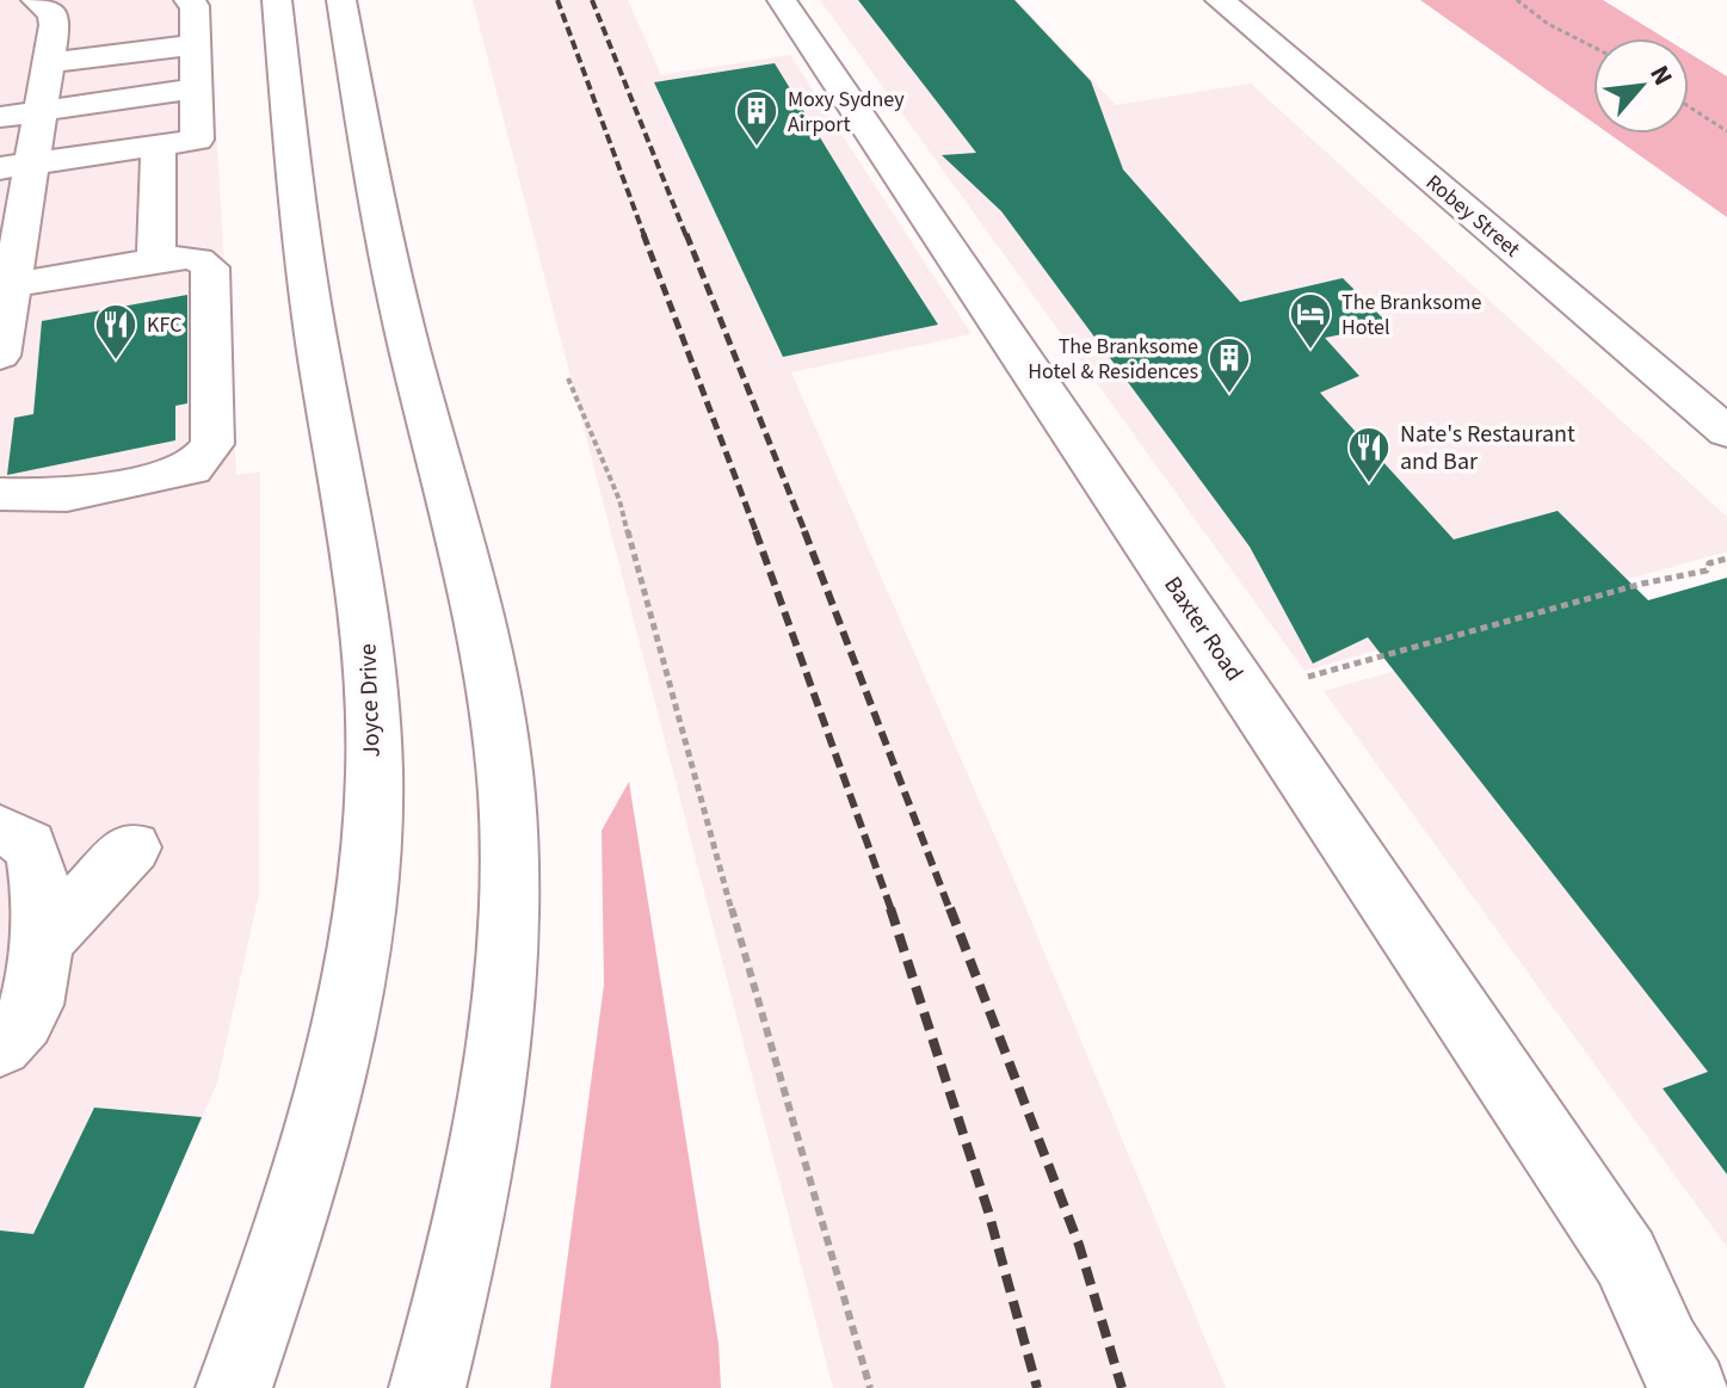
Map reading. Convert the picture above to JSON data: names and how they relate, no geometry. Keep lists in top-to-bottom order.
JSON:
{
  "streets": {
    "main road": ["Robey Street", "Baxter Road", "Joyce Drive"]
  },
  "places": {
    "building": ["Moxy Sydney Airport", "The Branksome Hotel & Residences"],
    "hotel": ["The Branksome Hotel"],
    "restaurant": ["KFC", "Nate's Restaurant and Bar"]
  },
  "north": "top right"
}
